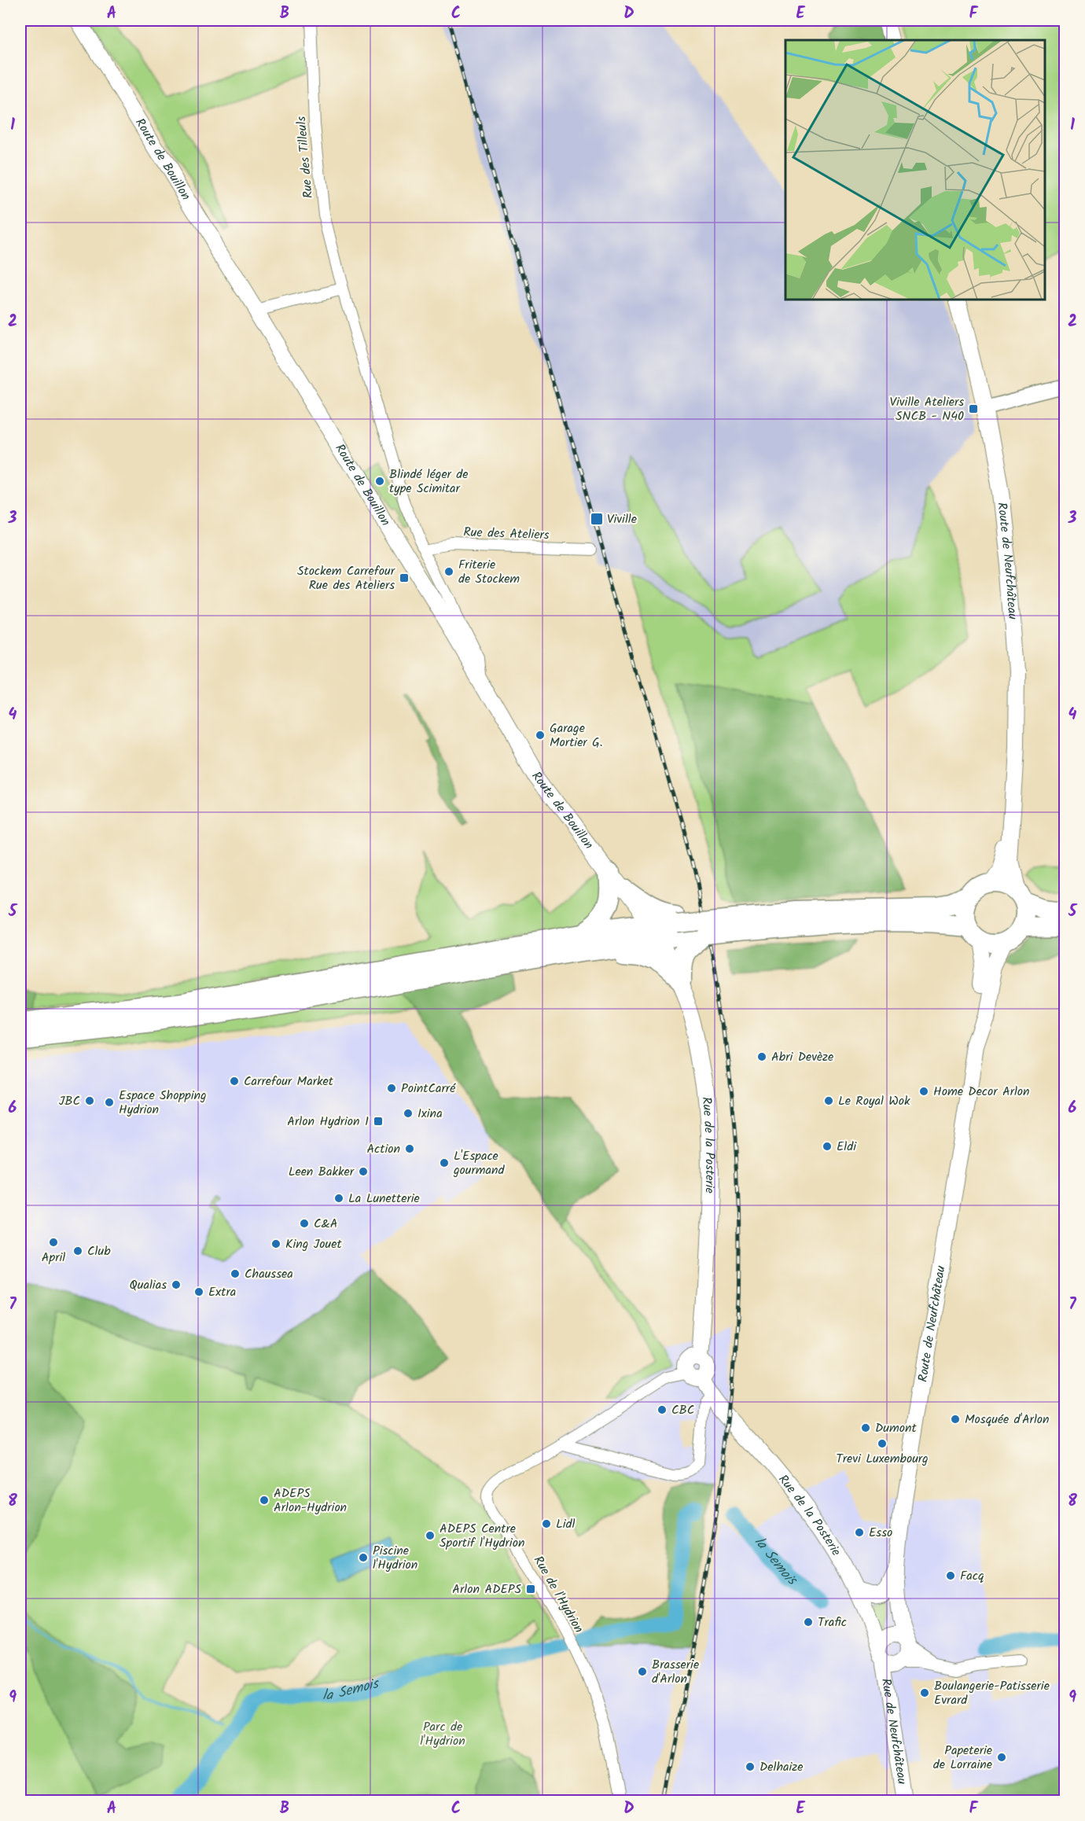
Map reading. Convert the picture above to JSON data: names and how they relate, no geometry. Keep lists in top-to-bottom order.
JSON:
{
  "streets": {
    "main road": [
      "Route de Bouillon",
      "Route de Neufchâteau",
      "Rue de la Posterie",
      "Rue de Neufchâteau"
    ],
    "street": ["Rue des Tilleuls", "Rue des Ateliers", "Rue de l'Hydrion"]
  },
  "crossings": [
    ["Rue des Tilleuls", "Route de Bouillon"],
    ["Rue des Tilleuls", "Rue des Ateliers"],
    ["Route de Bouillon", "Rue de la Posterie"],
    ["Route de Neufchâteau", "Rue de la Posterie"],
    ["Route de Neufchâteau", "Rue de Neufchâteau"],
    ["Rue de la Posterie", "Rue de l'Hydrion"],
    ["Rue de la Posterie", "Rue de Neufchâteau"]
  ],
  "water": ["la Semois"],
  "parks": ["Parc de l'Hydrion"],
  "places": {
    "transit": [
      "Viville Ateliers SNCB - N40",
      "Viville",
      "Stockem Carrefour Rue des Ateliers",
      "Arlon Hydrion 1",
      "Arlon ADEPS"
    ],
    "other": [
      "Blindé léger de type Scimitar",
      "Friterie de Stockem",
      "Garage Mortier G.",
      "Abri Devèze",
      "Carrefour Market",
      "PointCarré",
      "Home Decor Arlon",
      "JBC",
      "Le Royal Wok",
      "Espace Shopping Hydrion",
      "Ixina",
      "Eldi",
      "Action",
      "L'Espace gourmand",
      "Leen Bakker",
      "La Lunetterie",
      "C&A",
      "April",
      "King Jouet",
      "Club",
      "Chaussea",
      "Qualias",
      "Extra",
      "CBC",
      "Mosquée d'Arlon",
      "Dumont",
      "Trevi Luxembourg",
      "ADEPS Arlon-Hydrion",
      "Lidl",
      "Esso",
      "ADEPS Centre Sportif l'Hydrion",
      "Piscine l'Hydrion",
      "Facq",
      "Trafic",
      "Brasserie d'Arlon",
      "Boulangerie-Patisserie Evrard",
      "Papeterie de Lorraine",
      "Delhaize"
    ]
  },
  "grid": {
    "columns": [
      "A",
      "B",
      "C",
      "D",
      "E",
      "F"
    ],
    "rows": [
      "1",
      "2",
      "3",
      "4",
      "5",
      "6",
      "7",
      "8",
      "9"
    ]
  }
}
